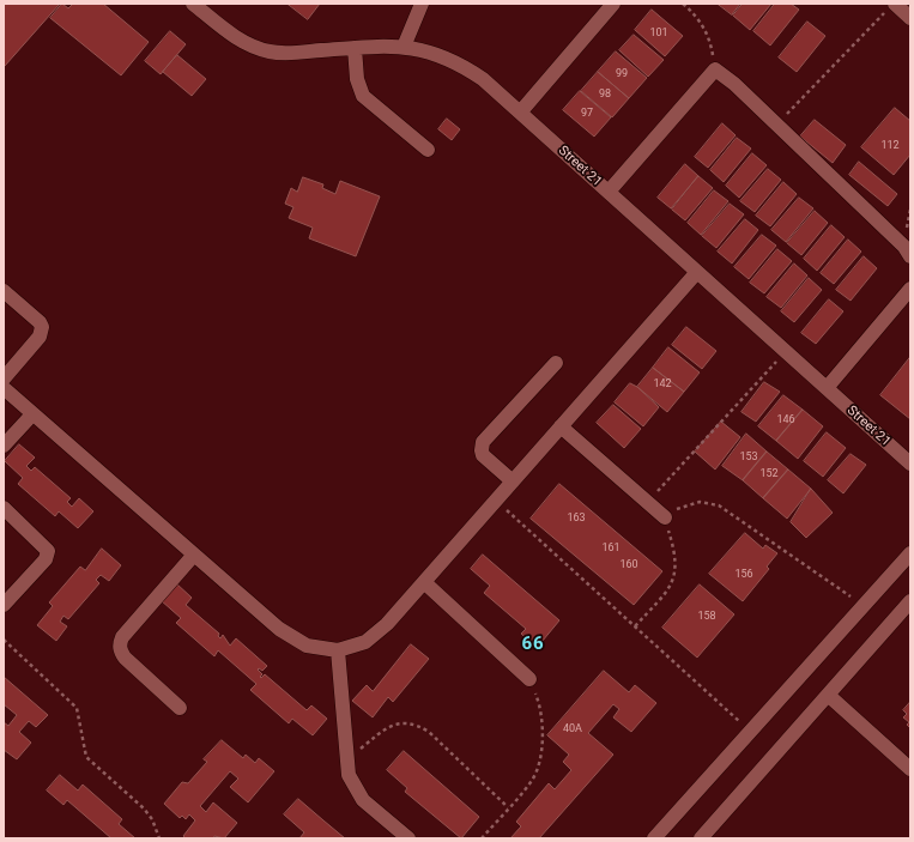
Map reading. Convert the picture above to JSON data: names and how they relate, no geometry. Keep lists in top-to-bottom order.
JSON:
{
  "streets": {
    "street": ["Street 21"]
  },
  "districts": ["66"],
  "house_numbers": [
    "101",
    "99",
    "98",
    "97",
    "112",
    "142",
    "146",
    "153",
    "152",
    "163",
    "161",
    "160",
    "156",
    "158",
    "40A"
  ]
}
